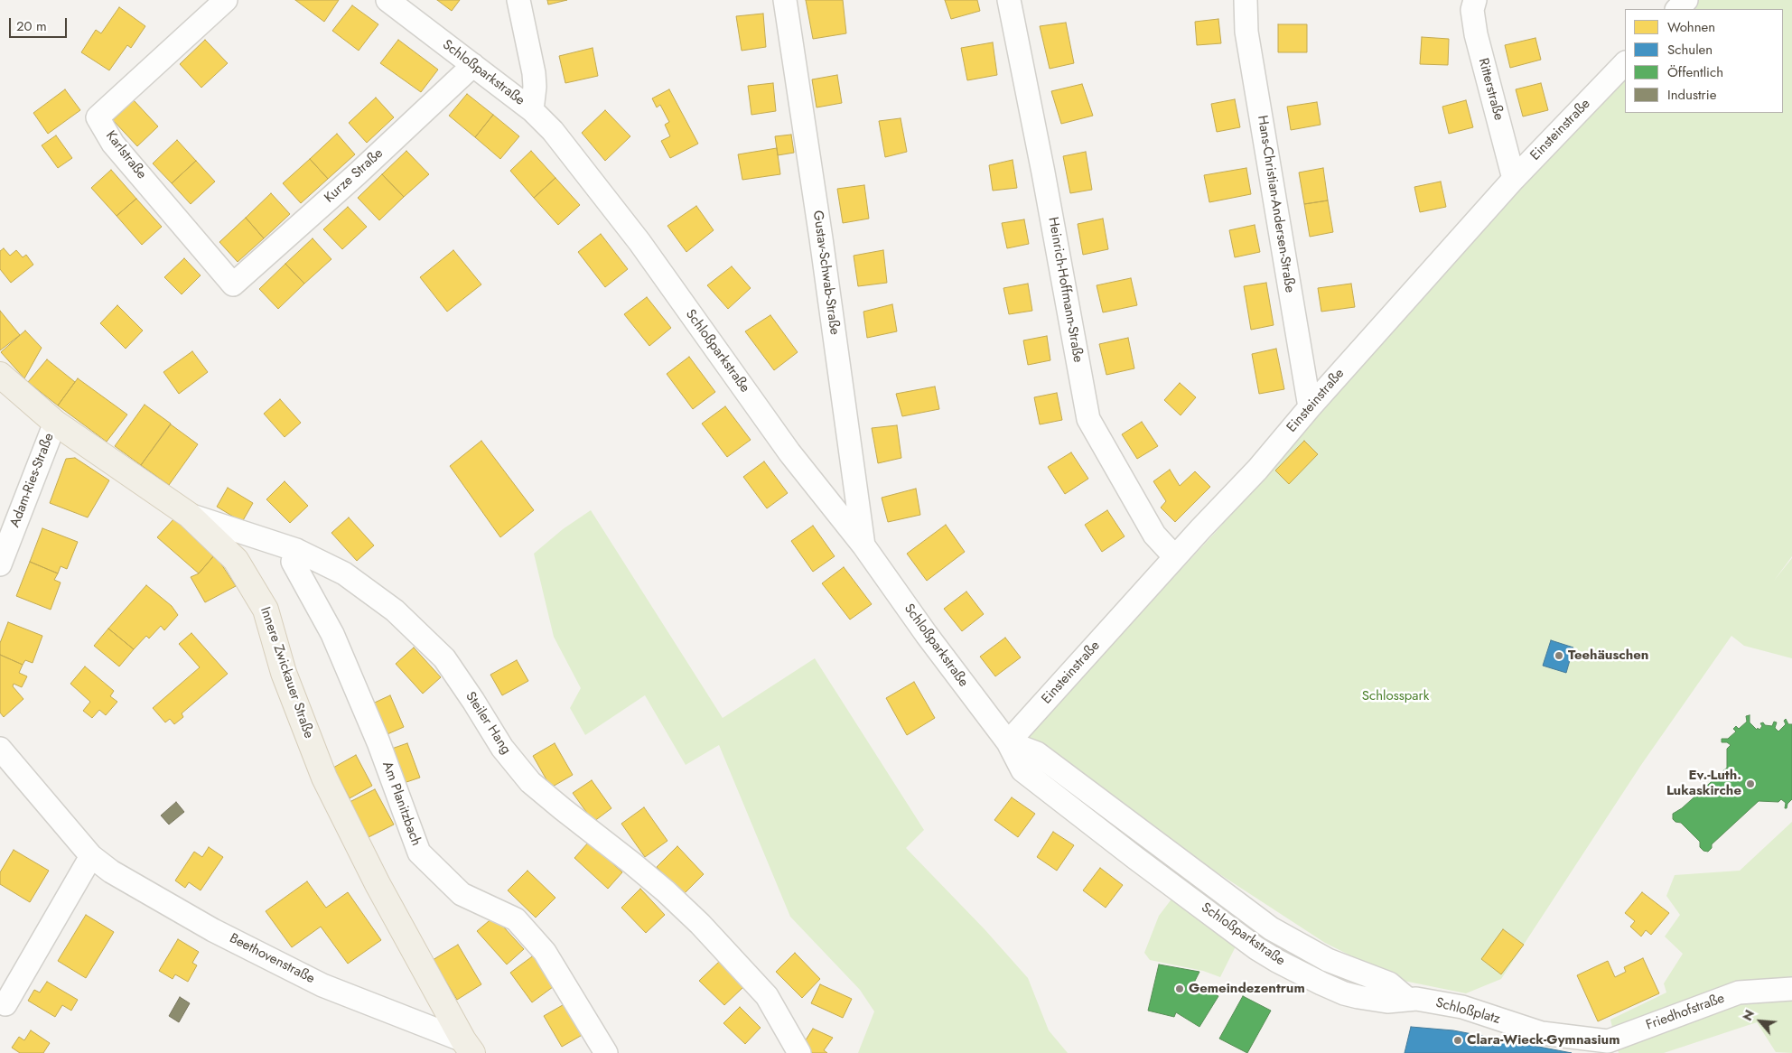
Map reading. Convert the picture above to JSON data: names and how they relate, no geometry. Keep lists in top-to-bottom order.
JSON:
{
  "streets": {
    "main road": ["Innere Zwickauer Straße"],
    "street": [
      "Schloßparkstraße",
      "Ritterstraße",
      "Einsteinstraße",
      "Karlstraße",
      "Kurze Straße",
      "Hans-Christian-Andersen-Straße",
      "Gustav-Schwab-Straße",
      "Heinrich-Hoffmann-Straße",
      "Adam-Ries-Straße",
      "Steiler Hang",
      "Am Planitzbach",
      "Beethovenstraße",
      "Schloßplatz",
      "Friedhofstraße"
    ]
  },
  "crossings": [
    ["Schloßparkstraße", "Einsteinstraße"],
    ["Schloßparkstraße", "Kurze Straße"],
    ["Schloßparkstraße", "Gustav-Schwab-Straße"],
    ["Schloßparkstraße", "Schloßplatz"],
    ["Ritterstraße", "Einsteinstraße"],
    ["Einsteinstraße", "Hans-Christian-Andersen-Straße"],
    ["Einsteinstraße", "Heinrich-Hoffmann-Straße"],
    ["Karlstraße", "Kurze Straße"],
    ["Adam-Ries-Straße", "Innere Zwickauer Straße"],
    ["Innere Zwickauer Straße", "Steiler Hang"],
    ["Innere Zwickauer Straße", "Beethovenstraße"],
    ["Steiler Hang", "Am Planitzbach"],
    ["Schloßplatz", "Friedhofstraße"]
  ],
  "parks": ["Schlosspark"],
  "places": [
    "Teehäuschen",
    "Ev.-Luth. Lukaskirche",
    "Gemeindezentrum",
    "Clara-Wieck-Gymnasium"
  ],
  "legend": [
    "Wohnen",
    "Schulen",
    "Öffentlich",
    "Industrie"
  ],
  "scale_bar": "20 m",
  "north": "top left"
}
